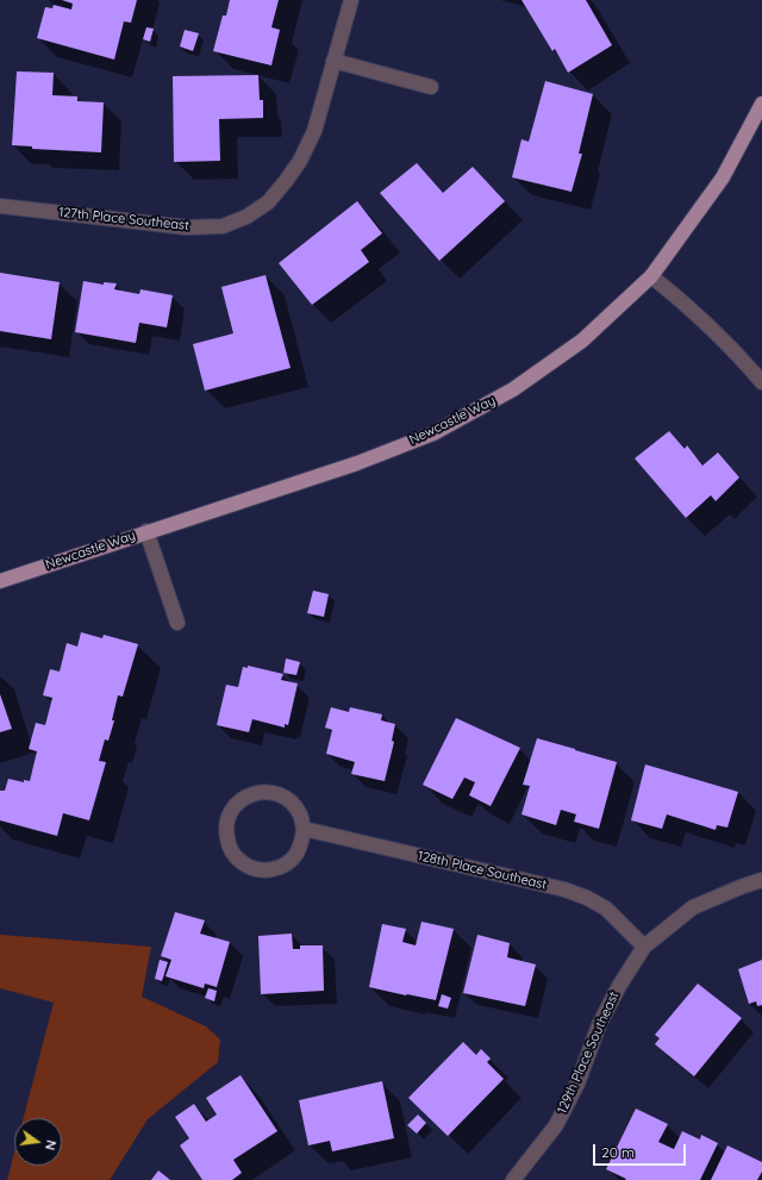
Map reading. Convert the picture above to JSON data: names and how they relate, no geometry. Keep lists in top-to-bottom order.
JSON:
{
  "streets": {
    "main road": ["Newcastle Way"],
    "street": ["127th Place Southeast", "128th Place Southeast", "129th Place Southeast"]
  },
  "crossings": [
    ["128th Place Southeast", "129th Place Southeast"]
  ],
  "scale_bar": "20 m",
  "north": "right"
}
